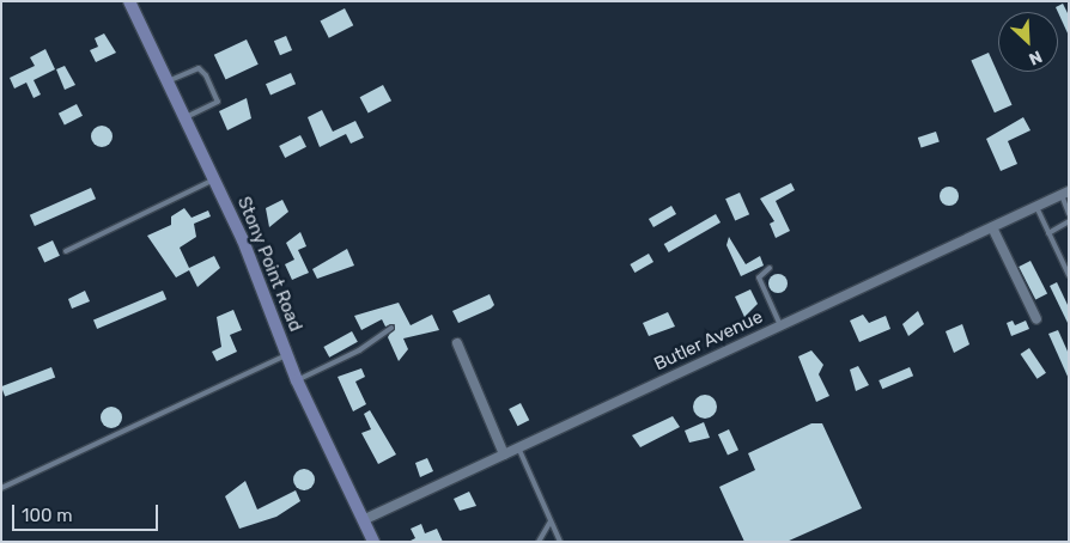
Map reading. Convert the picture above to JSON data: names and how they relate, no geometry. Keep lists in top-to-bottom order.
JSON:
{
  "streets": {
    "main road": ["Stony Point Road"],
    "street": ["Butler Avenue"]
  },
  "crossings": [
    ["Stony Point Road", "Butler Avenue"]
  ],
  "scale_bar": "100 m",
  "north": "bottom right"
}
